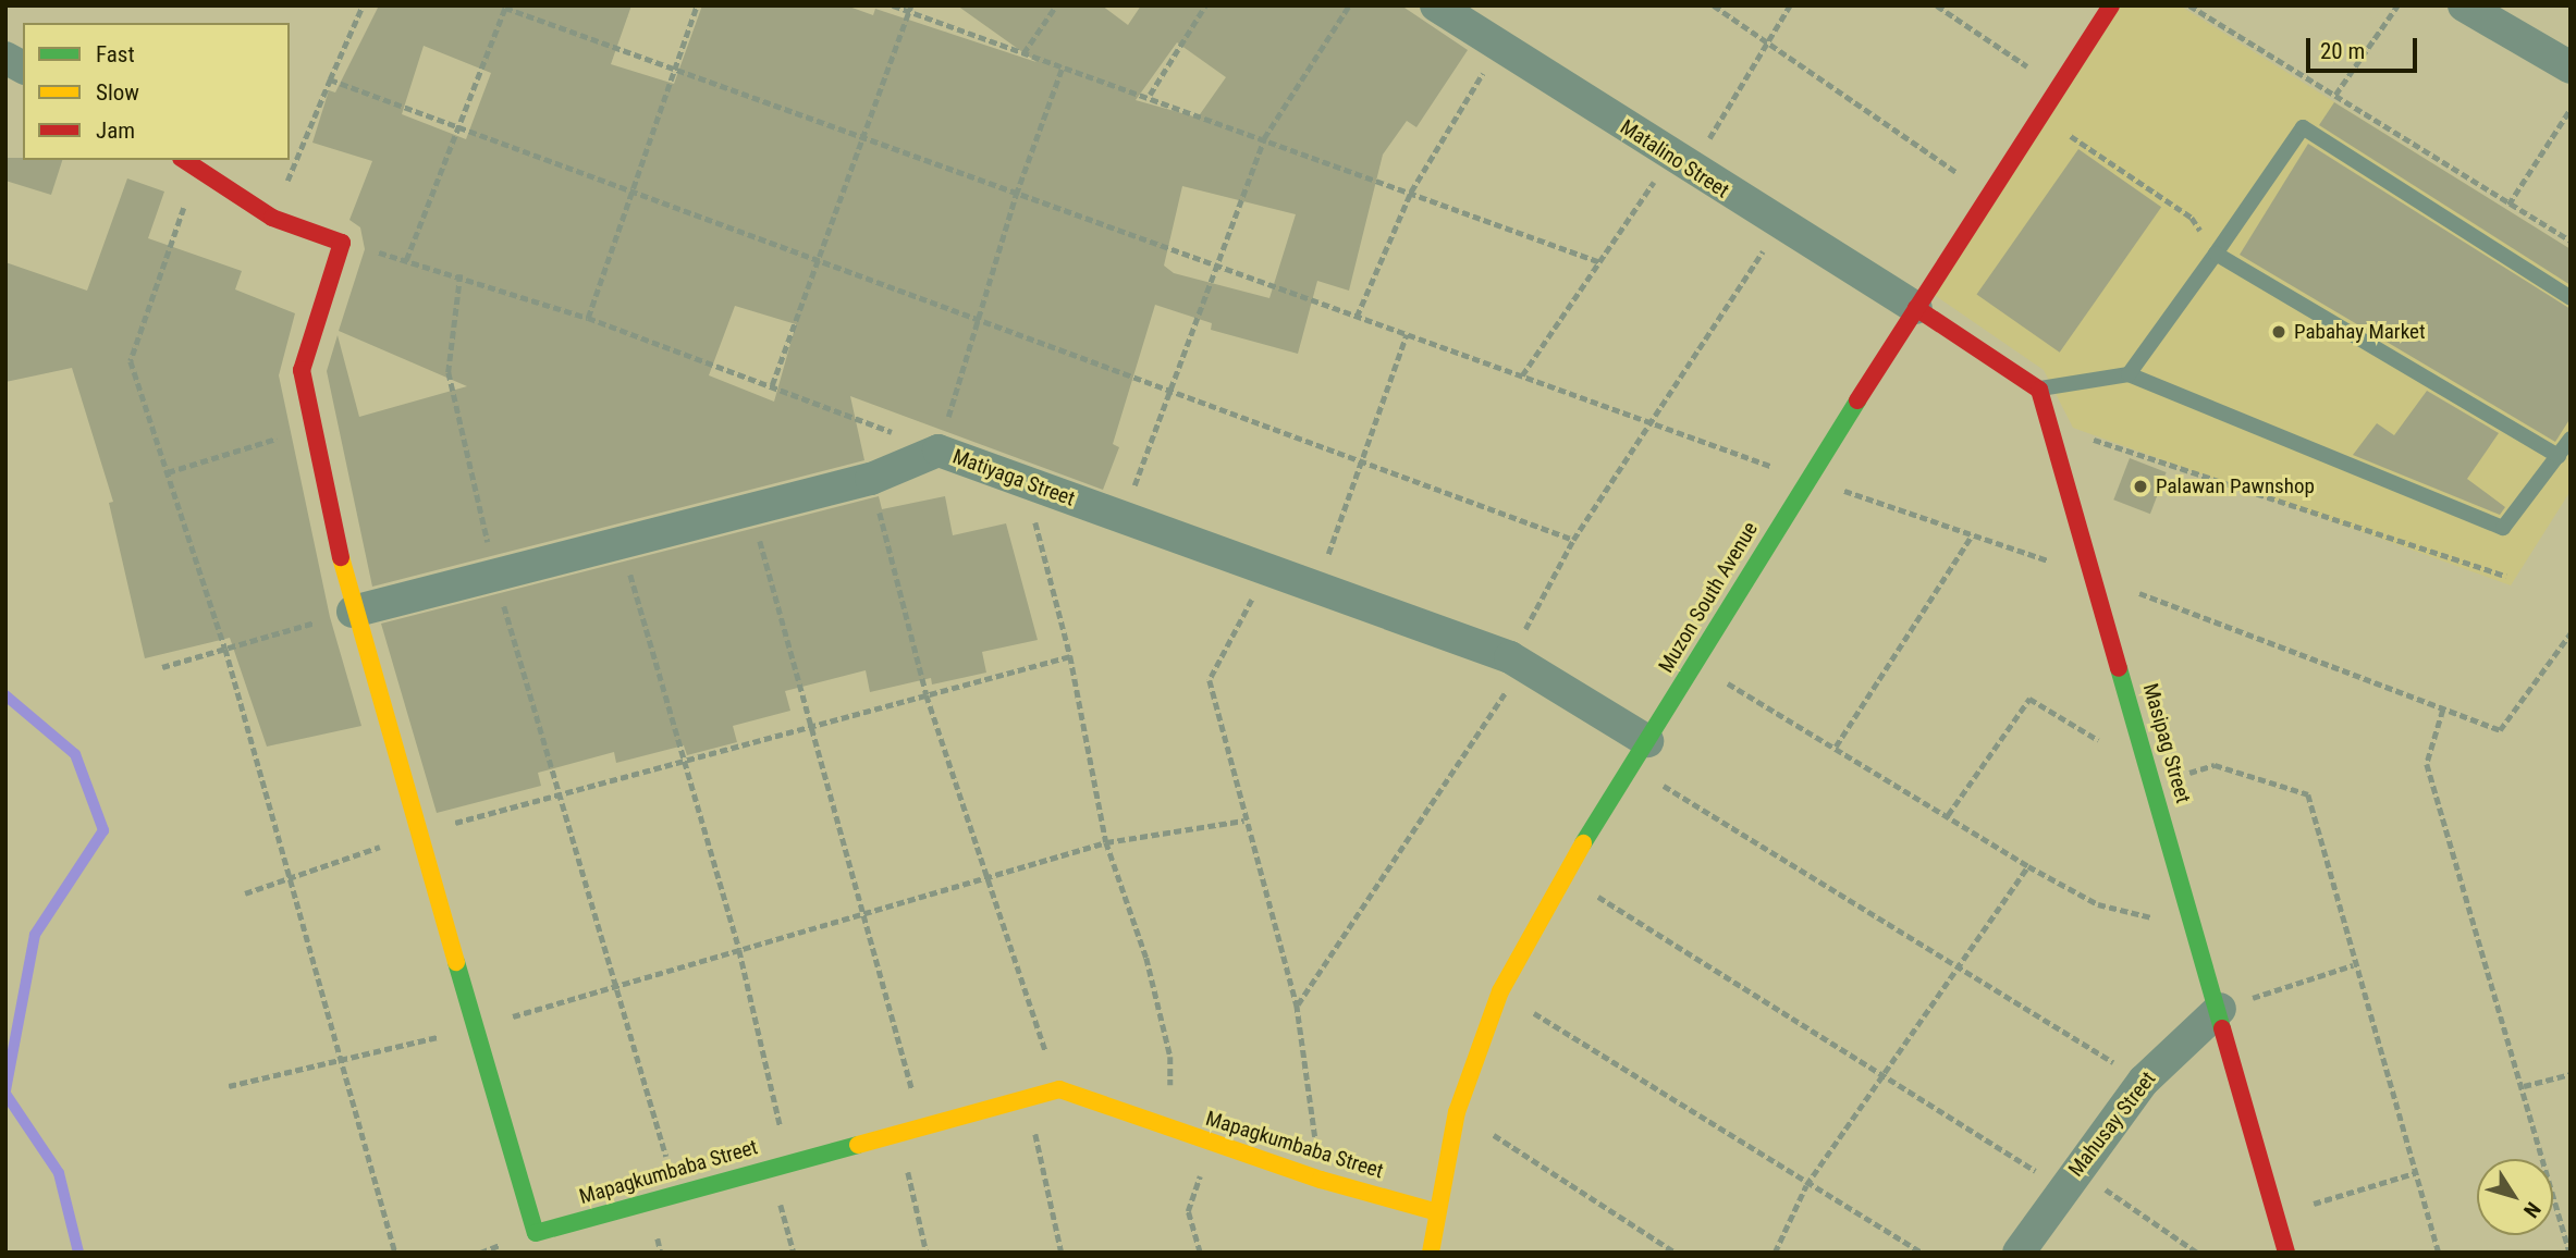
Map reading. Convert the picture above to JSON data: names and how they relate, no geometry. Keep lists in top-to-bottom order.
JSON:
{
  "streets": {
    "street": [
      "Matalino Street",
      "Matiyaga Street",
      "Muzon South Avenue",
      "Masipag Street",
      "Mahusay Street",
      "Mapagkumbaba Street"
    ]
  },
  "crossings": [
    ["Matalino Street", "Muzon South Avenue"],
    ["Matiyaga Street", "Muzon South Avenue"],
    ["Matiyaga Street", "Mapagkumbaba Street"],
    ["Muzon South Avenue", "Mapagkumbaba Street"],
    ["Masipag Street", "Mahusay Street"]
  ],
  "places": ["Pabahay Market", "Palawan Pawnshop"],
  "legend": ["Fast", "Slow", "Jam"],
  "scale_bar": "20 m",
  "north": "bottom right"
}
